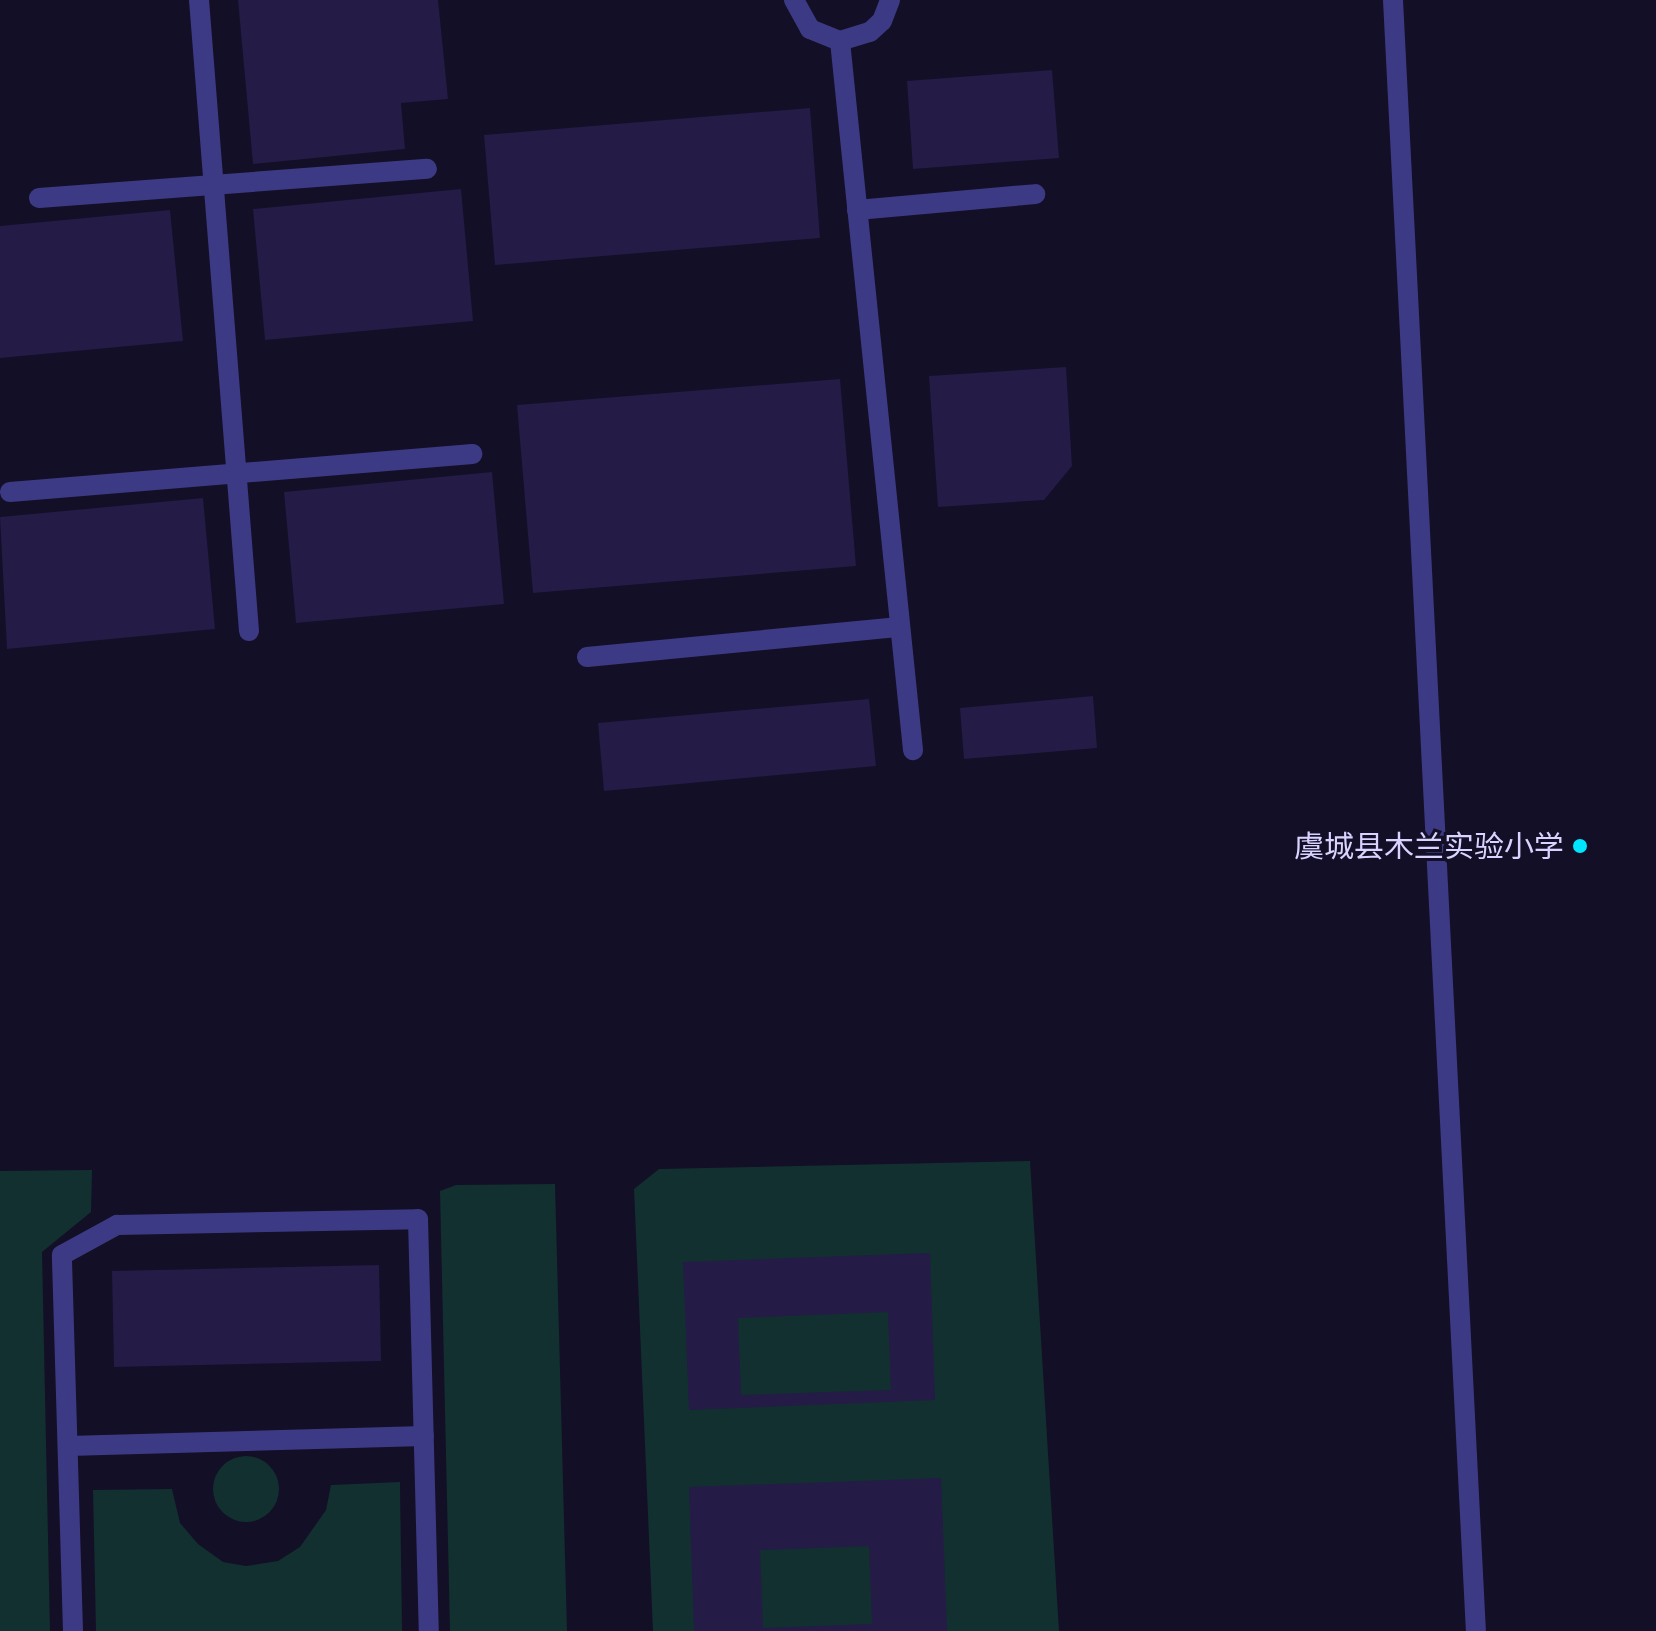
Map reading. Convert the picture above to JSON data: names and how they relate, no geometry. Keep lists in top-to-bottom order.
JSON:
{
  "places": ["虞城县木兰实验小学"]
}
